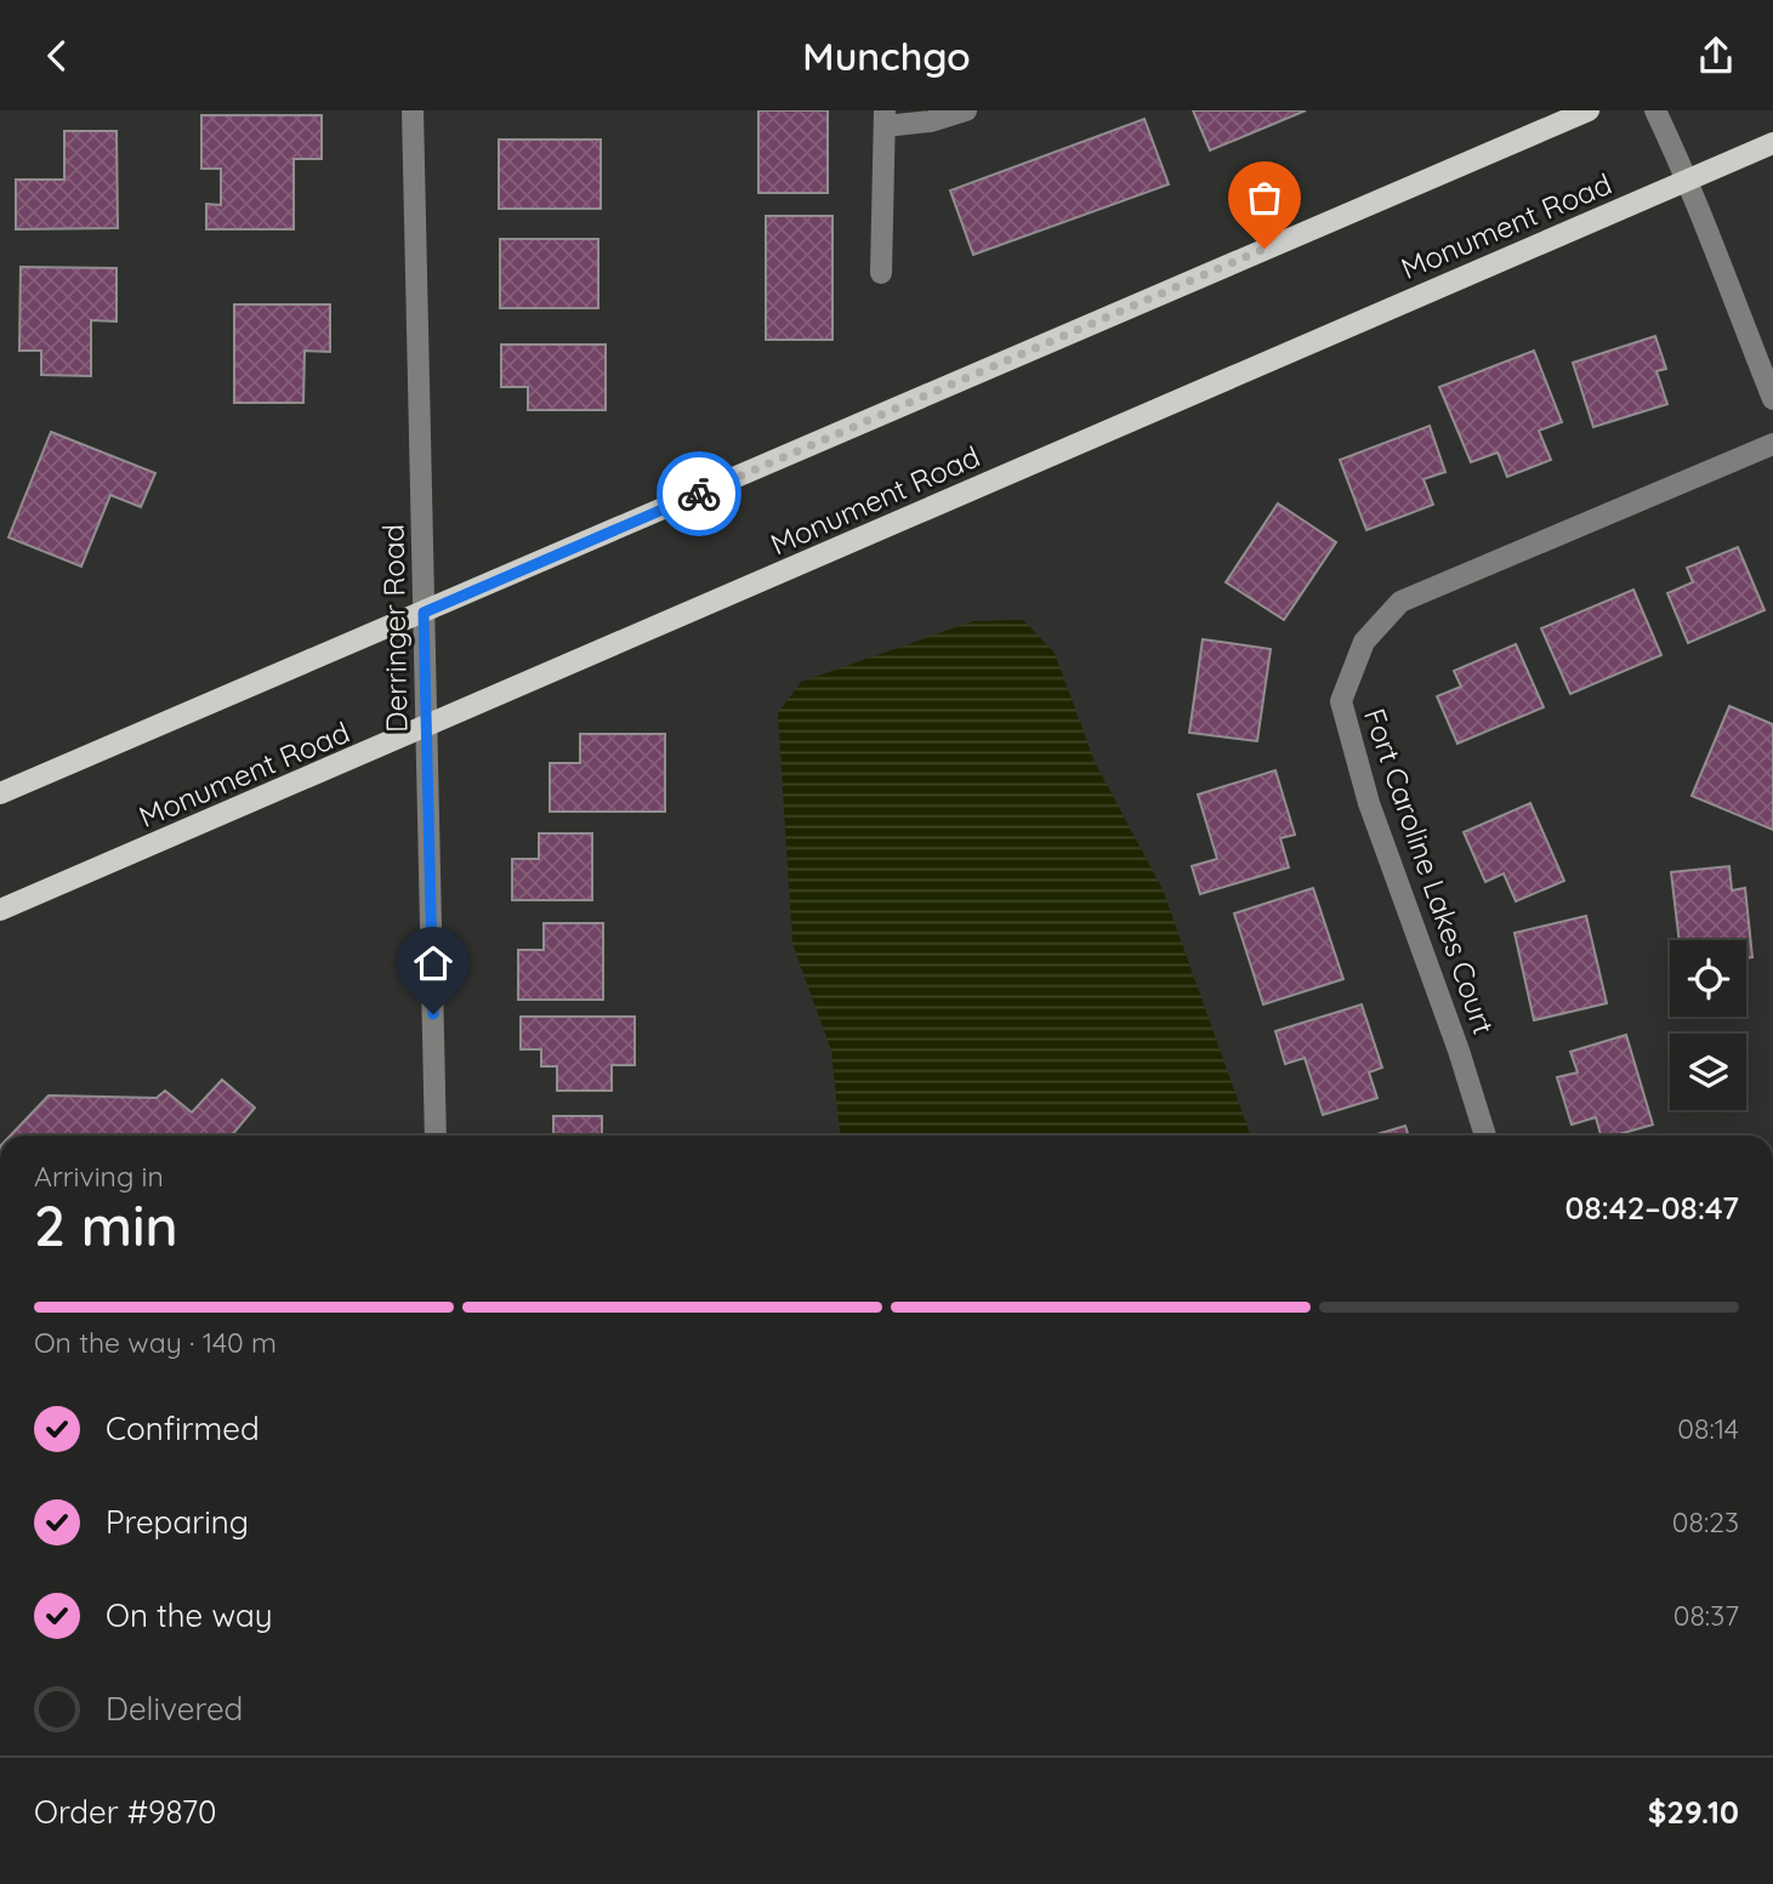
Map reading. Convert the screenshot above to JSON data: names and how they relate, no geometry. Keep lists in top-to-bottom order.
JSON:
{
  "streets": {
    "main road": ["Monument Road"],
    "street": ["Derringer Road", "Fort Caroline Lakes Court"]
  },
  "crossings": [
    ["Monument Road", "Derringer Road"]
  ],
  "page": {
    "header": "Munchgo",
    "heading": ["2 min", "Arriving in", "08:42–08:47"],
    "panel": ["Order #9870", "$29.10"],
    "bar": "On the way · 140 m",
    "list": [
      ["Confirmed", "08:14"],
      ["Preparing", "08:23"],
      ["On the way", "08:37"],
      "Delivered"
    ]
  }
}
